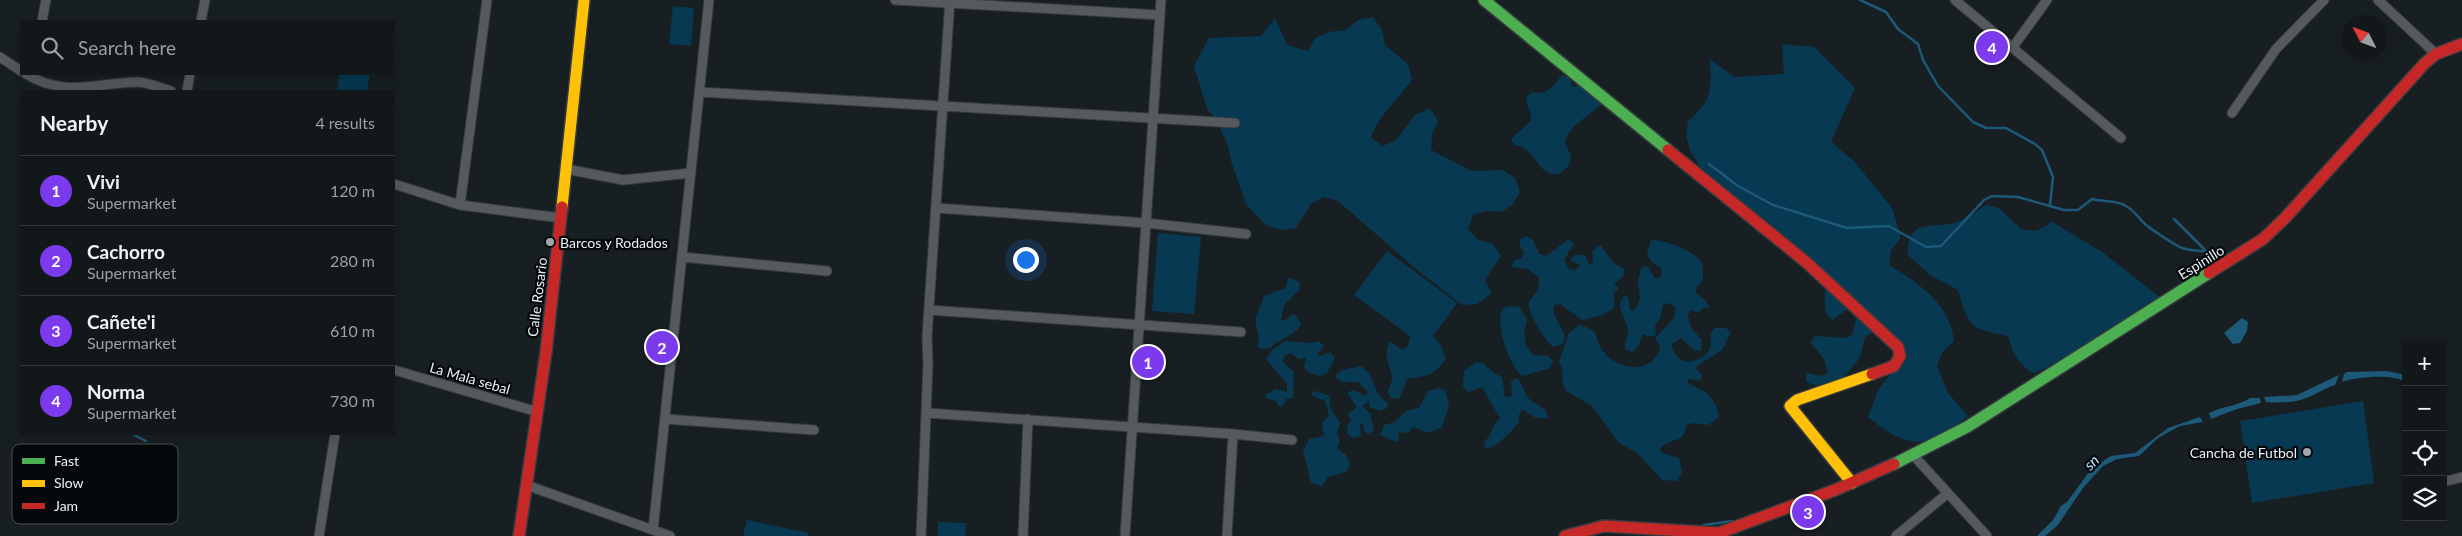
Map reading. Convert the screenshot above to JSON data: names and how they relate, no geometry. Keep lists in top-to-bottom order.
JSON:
{
  "streets": {
    "street": ["Espinillo", "Calle Rosario", "La Mala sebal"]
  },
  "crossings": [
    ["Calle Rosario", "La Mala sebal"]
  ],
  "water": ["sn"],
  "places": ["Barcos y Rodados", "Cancha de Futbol"],
  "legend": ["Fast", "Slow", "Jam"],
  "north": "top left",
  "page": {
    "search": "Search here",
    "pins": [
      "4",
      "2",
      "1",
      "3"
    ],
    "heading": ["Nearby", "4 results"],
    "list": [
      {
        "mark": "1",
        "name": "Vivi",
        "note": "Supermarket",
        "value": "120 m"
      },
      {
        "mark": "2",
        "name": "Cachorro",
        "note": "Supermarket",
        "value": "280 m"
      },
      {
        "mark": "3",
        "name": "Cañete'i",
        "note": "Supermarket",
        "value": "610 m"
      },
      {
        "mark": "4",
        "name": "Norma",
        "note": "Supermarket",
        "value": "730 m"
      }
    ],
    "map_buttons": ["+", "−"]
  }
}
